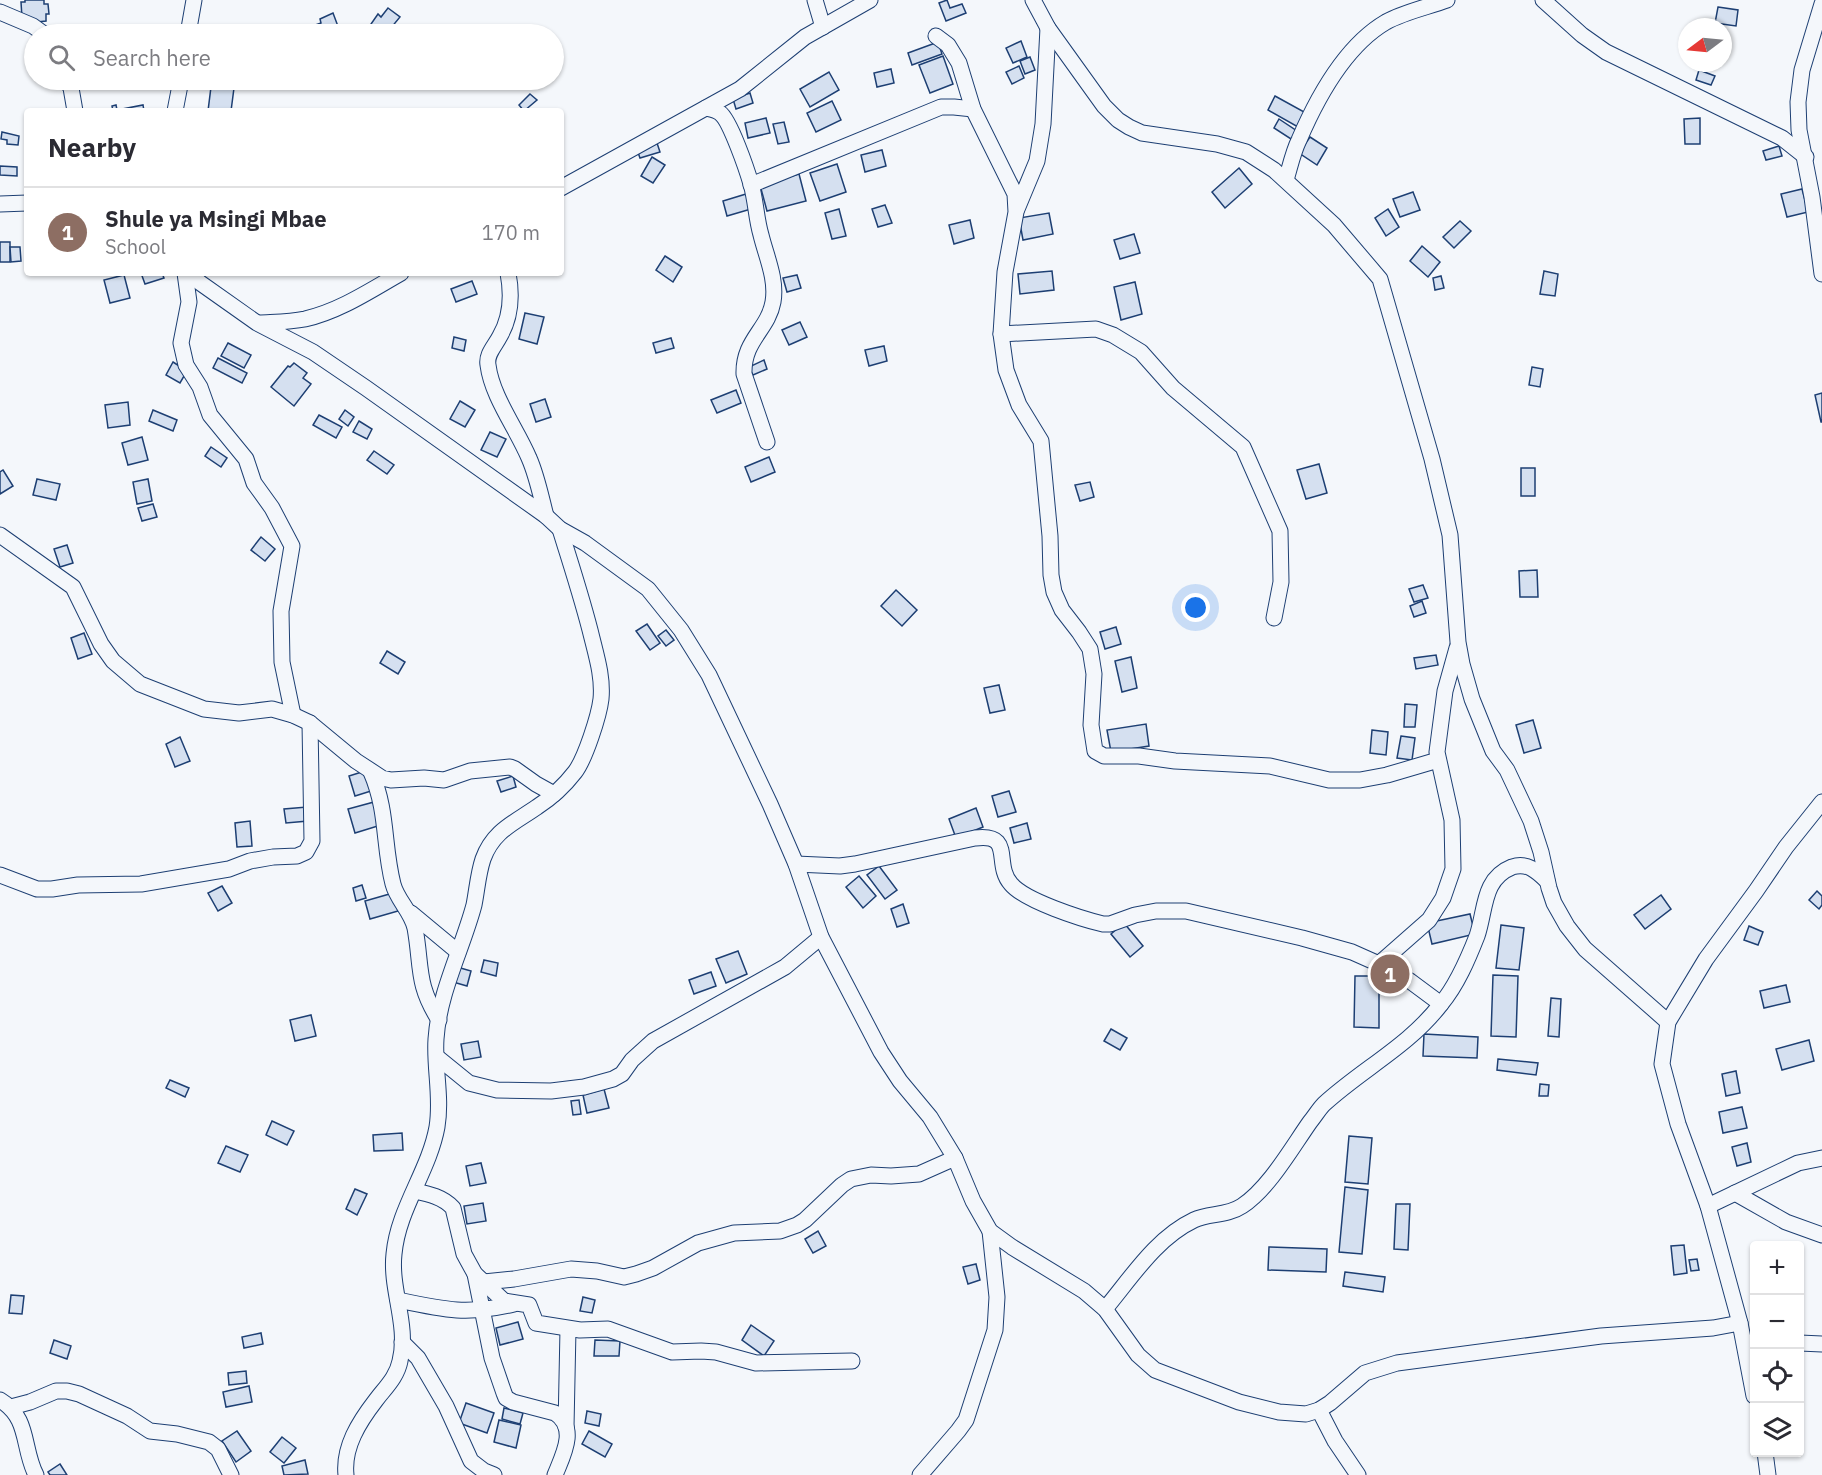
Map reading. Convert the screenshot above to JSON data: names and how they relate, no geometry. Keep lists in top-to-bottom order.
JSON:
{
  "north": "left",
  "page": {
    "search": "Search here",
    "heading": "Nearby",
    "list": [
      {
        "mark": "1",
        "name": "Shule ya Msingi Mbae",
        "note": "School",
        "value": "170 m"
      }
    ],
    "pins": "1",
    "map_buttons": ["+", "−"]
  }
}
